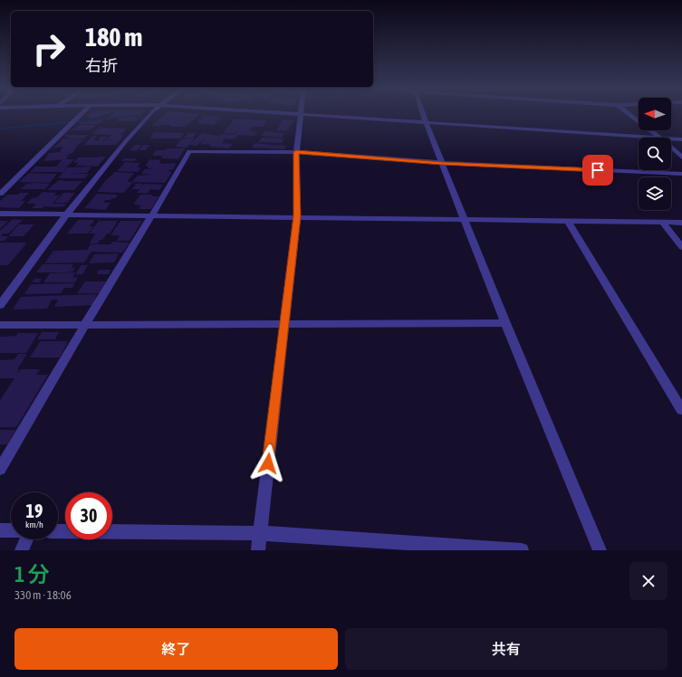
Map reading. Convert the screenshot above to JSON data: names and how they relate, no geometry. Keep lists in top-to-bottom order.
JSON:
{
  "north": "left",
  "page": {
    "turn": ["180 m", "右折"],
    "speed": "19 km/h",
    "limit": "30",
    "heading": ["1 分", "330 m · 18:06"],
    "buttons": ["終了", "共有"]
  }
}
